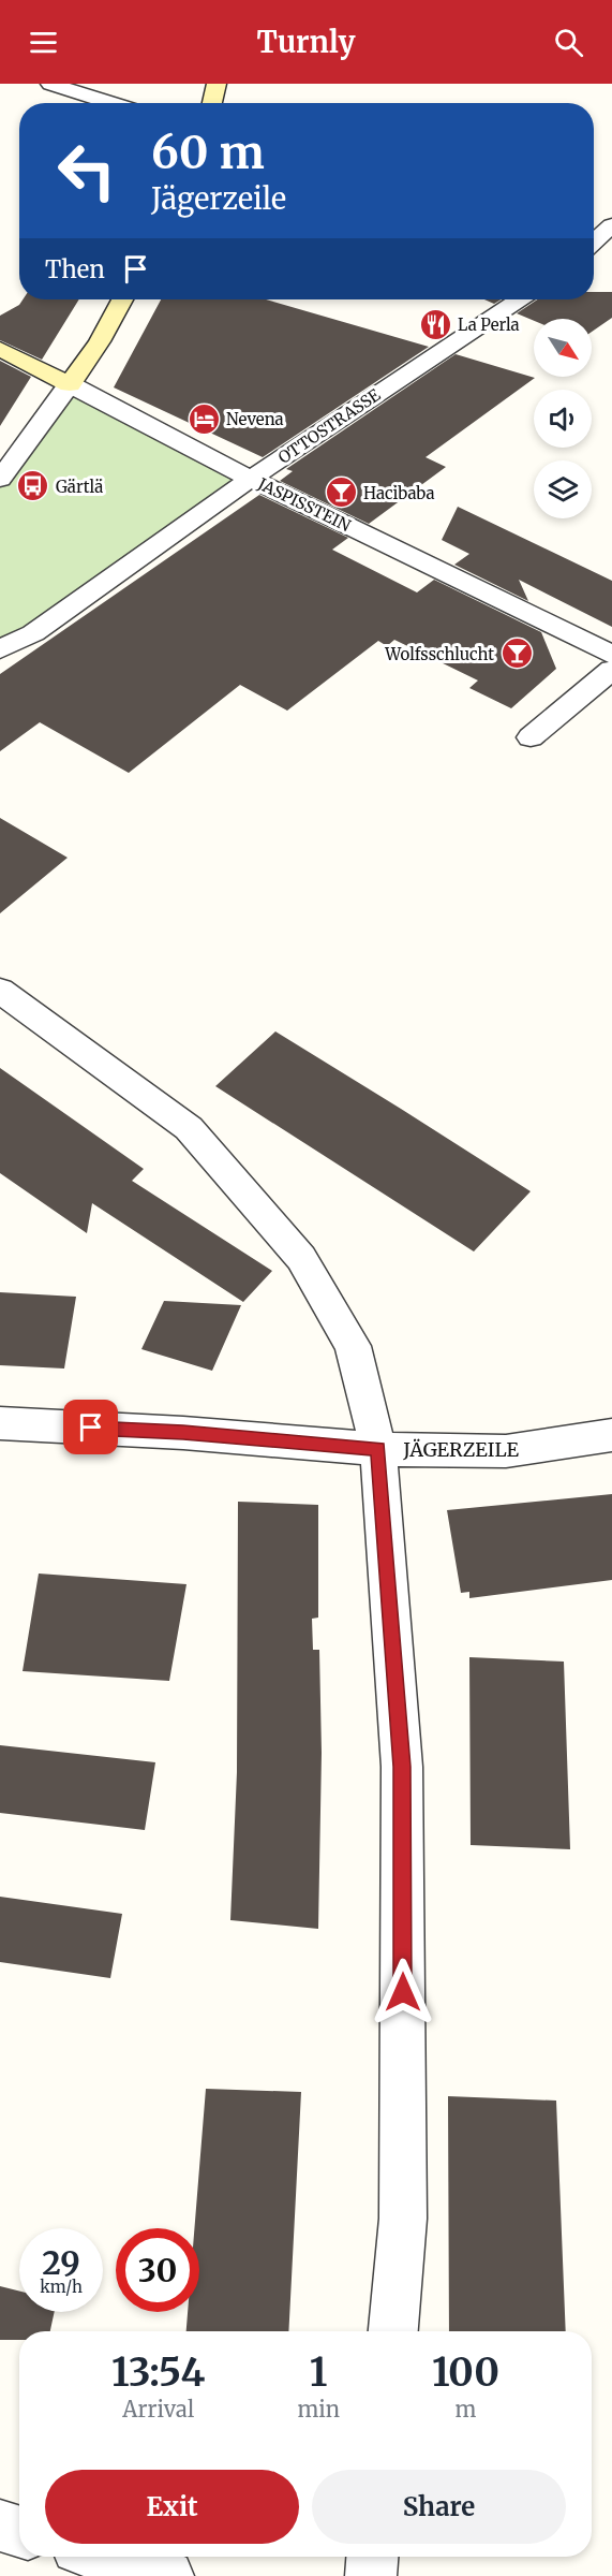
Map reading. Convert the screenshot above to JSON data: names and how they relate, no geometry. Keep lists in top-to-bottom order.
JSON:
{
  "streets": {
    "main road": ["JASPISSTEIN"],
    "street": ["OTTOSTRASSE", "JÄGERZEILE"]
  },
  "crossings": [
    ["OTTOSTRASSE", "JASPISSTEIN"]
  ],
  "places": {
    "restaurant": ["La Perla"],
    "hotel": ["Nevena"],
    "bus stop": ["Gärtlä"],
    "bar": ["Hacibaba", "Wolfsschlucht"]
  },
  "north": "bottom right",
  "page": {
    "header": "Turnly",
    "turn": ["60 m", "Jägerzeile"],
    "then": "Then",
    "speed": "29 km/h",
    "limit": "30",
    "eta": [
      "13:54",
      "Arrival",
      "1",
      "min",
      "100",
      "m"
    ],
    "buttons": ["Exit", "Share"]
  }
}
